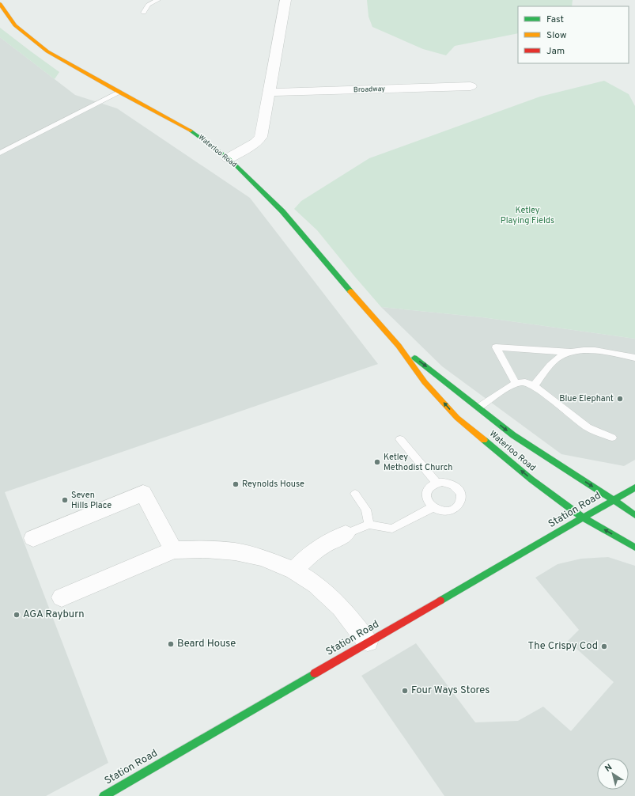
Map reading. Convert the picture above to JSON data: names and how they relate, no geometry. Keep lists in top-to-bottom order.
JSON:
{
  "streets": {
    "street": ["Broadway", "Waterloo Road", "Station Road"]
  },
  "crossings": [
    ["Waterloo Road", "Station Road"]
  ],
  "parks": ["Ketley Playing Fields"],
  "places": [
    "Blue Elephant",
    "Ketley Methodist Church",
    "Reynolds House",
    "Seven Hills Place",
    "AGA Rayburn",
    "Beard House",
    "The Crispy Cod",
    "Four Ways Stores"
  ],
  "legend": ["Fast", "Slow", "Jam"],
  "north": "top left"
}
